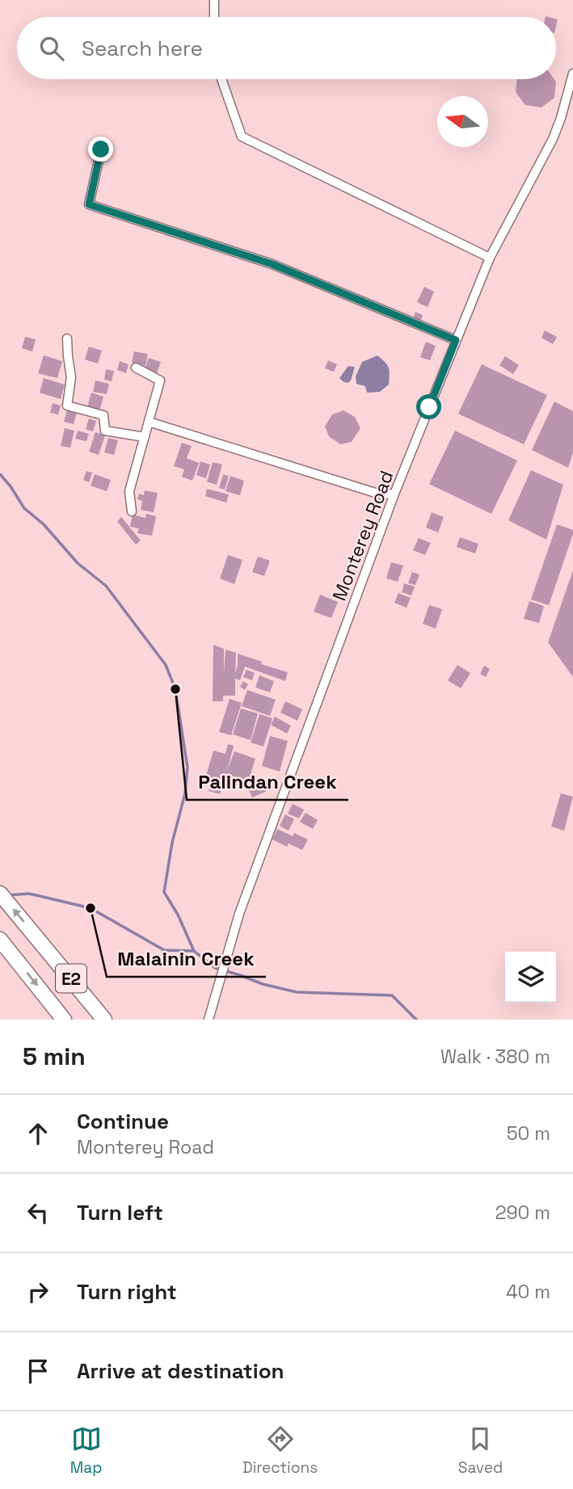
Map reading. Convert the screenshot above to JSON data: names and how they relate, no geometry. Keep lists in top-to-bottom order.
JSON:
{
  "streets": {
    "highway": ["E2"],
    "street": ["Monterey Road"]
  },
  "places": ["Palindan Creek", "Malainin Creek"],
  "north": "left",
  "page": {
    "search": "Search here",
    "heading": ["5 min", "Walk · 380 m"],
    "list": [
      ["Continue", "Monterey Road", "50 m"],
      ["Turn left", "290 m"],
      ["Turn right", "40 m"],
      "Arrive at destination"
    ],
    "nav": ["Map", "Directions", "Saved"]
  }
}
